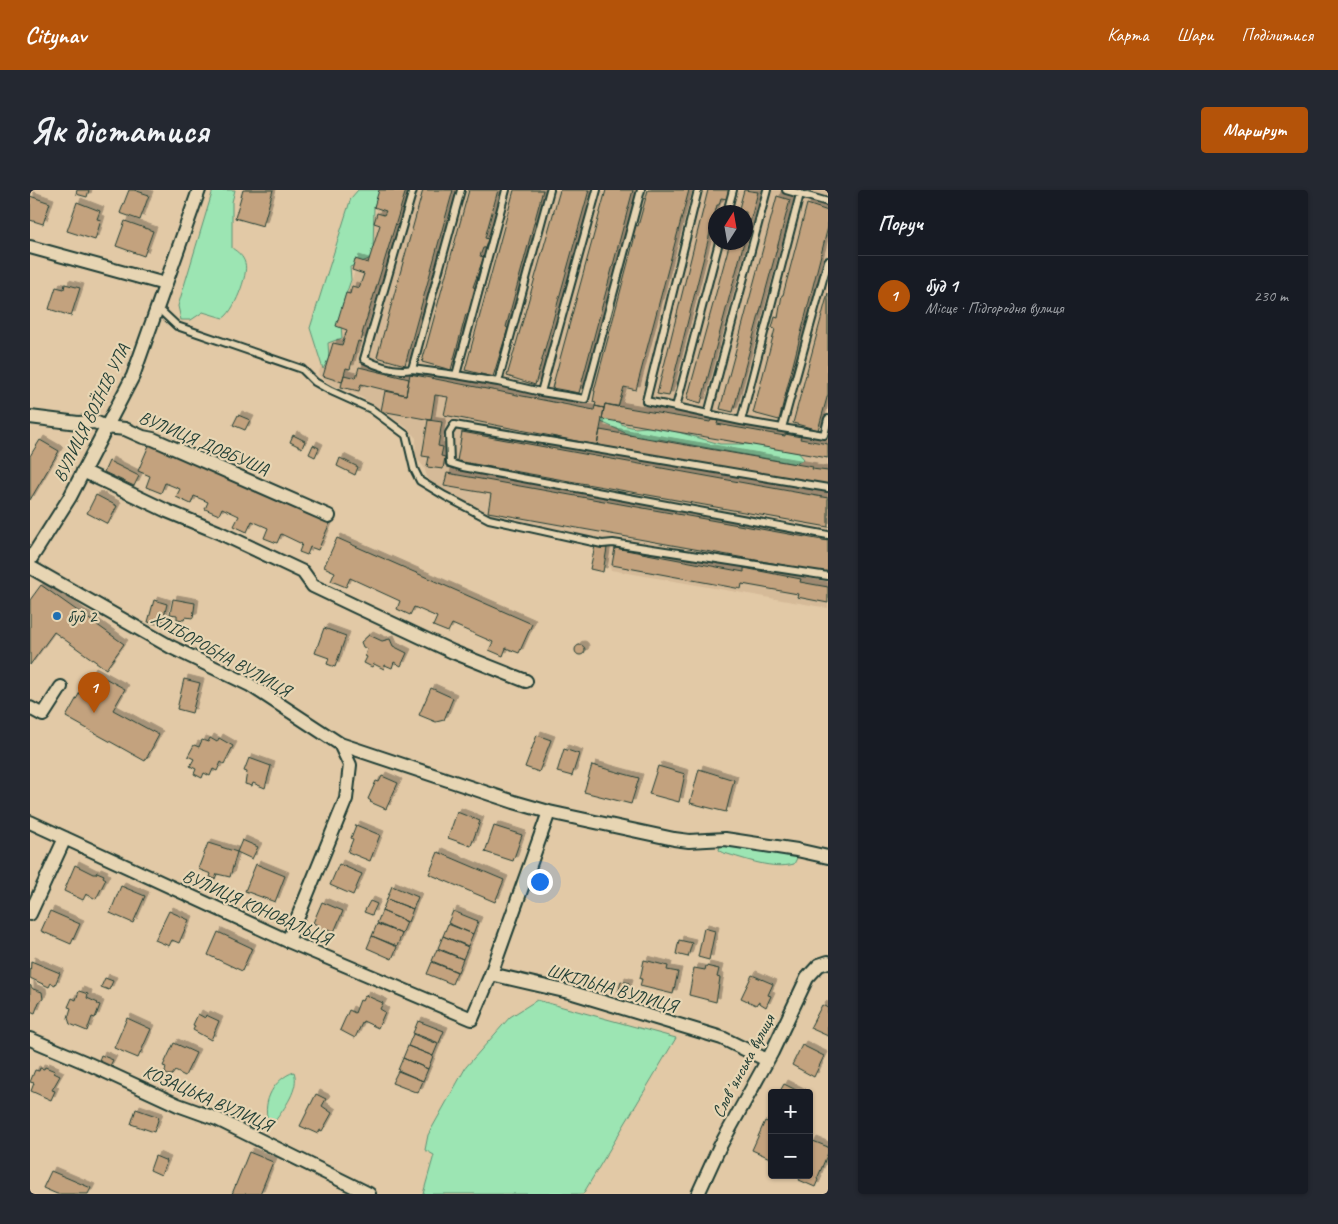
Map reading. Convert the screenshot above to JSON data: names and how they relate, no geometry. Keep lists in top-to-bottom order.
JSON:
{
  "streets": {
    "street": [
      "ВУЛИЦЯ ВОЇНІВ УПА",
      "ВУЛИЦЯ ДОВБУША",
      "ХЛІБОРОБНА ВУЛИЦЯ",
      "ВУЛИЦЯ КОНОВАЛЬЦЯ",
      "ШКІЛЬНА ВУЛИЦЯ",
      "Словʼянська вулиця",
      "КОЗАЦЬКА ВУЛИЦЯ"
    ]
  },
  "crossings": [
    ["ВУЛИЦЯ ВОЇНІВ УПА", "ВУЛИЦЯ ДОВБУША"],
    ["ВУЛИЦЯ КОНОВАЛЬЦЯ", "ШКІЛЬНА ВУЛИЦЯ"],
    ["ШКІЛЬНА ВУЛИЦЯ", "Словʼянська вулиця"]
  ],
  "places": ["буд 2"],
  "north": "top",
  "page": {
    "header": "Citynav",
    "nav": ["Карта", "Шари", "Поділитися"],
    "buttons": "Маршрут",
    "title": "Як дістатися",
    "heading": "Поруч",
    "list": [
      {
        "mark": "1",
        "name": "буд 1",
        "note": "Місце · Підгородня вулиця",
        "value": "230 m"
      }
    ],
    "pins": "1",
    "map_buttons": ["+", "−"]
  }
}
